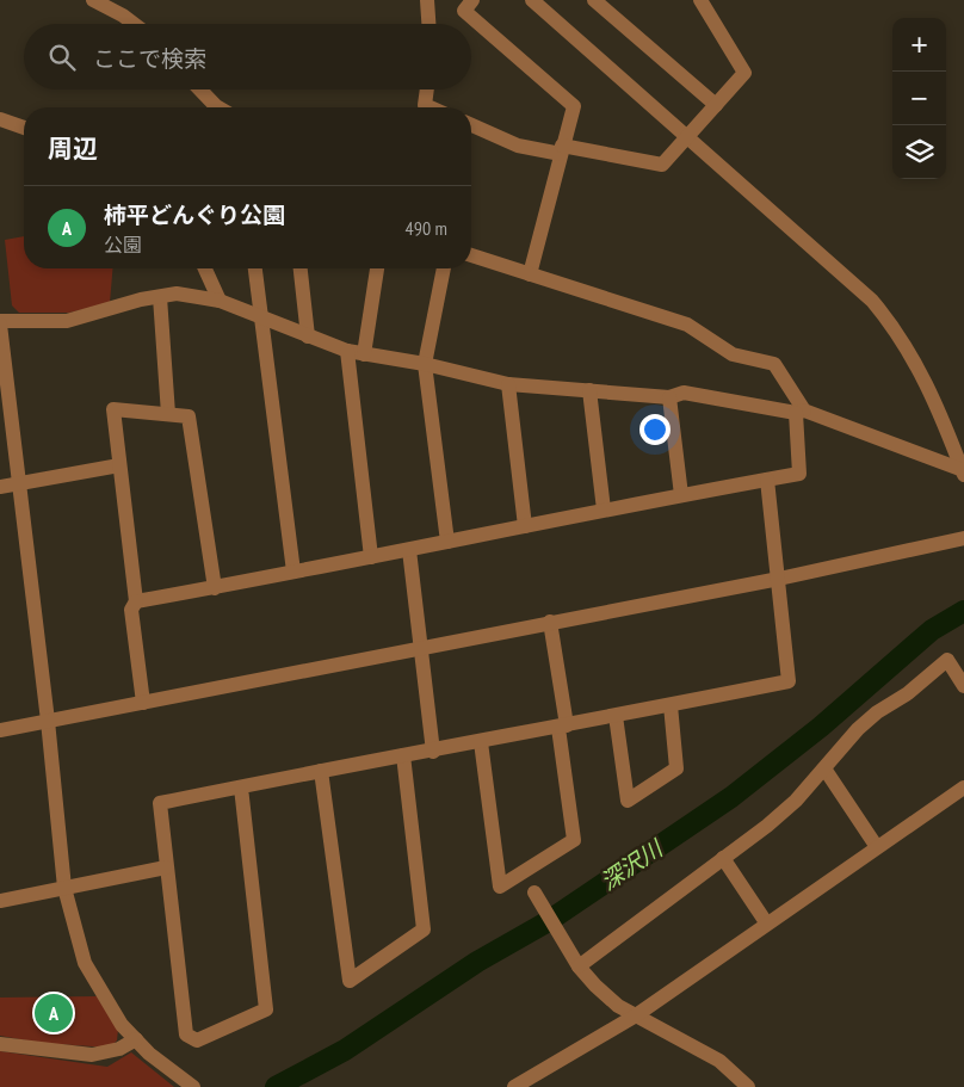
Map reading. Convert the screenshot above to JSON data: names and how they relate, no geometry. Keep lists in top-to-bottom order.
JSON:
{
  "water": ["深沢川"],
  "page": {
    "map_buttons": ["+", "−"],
    "search": "ここで検索",
    "heading": "周辺",
    "list": [
      {
        "mark": "A",
        "name": "柿平どんぐり公園",
        "note": "公園",
        "value": "490 m"
      }
    ],
    "pins": "A"
  }
}
